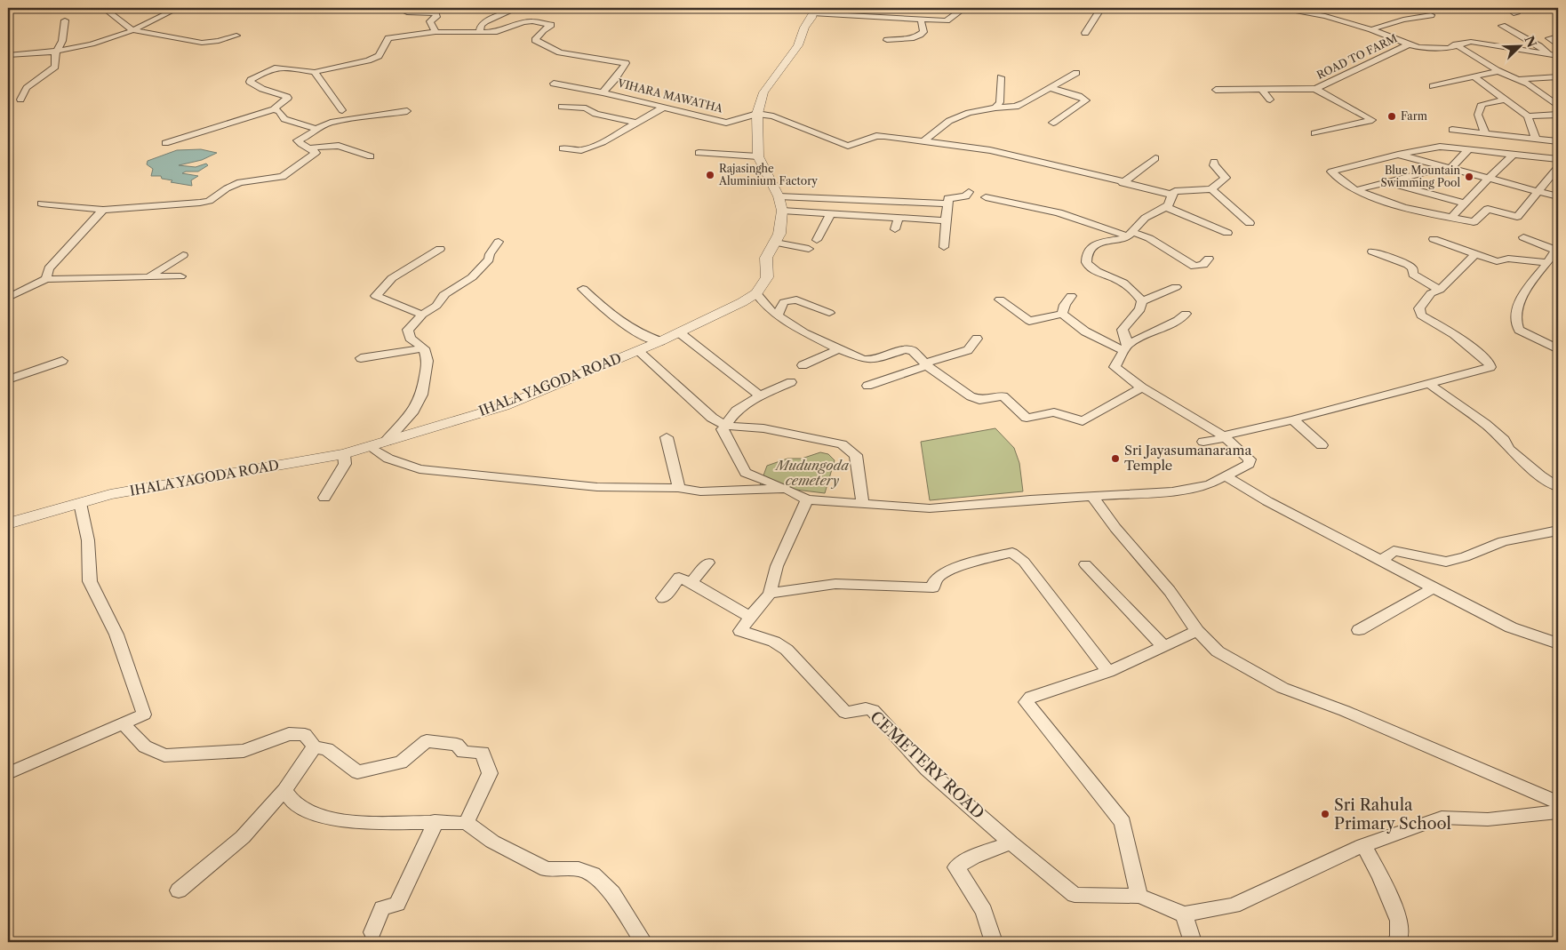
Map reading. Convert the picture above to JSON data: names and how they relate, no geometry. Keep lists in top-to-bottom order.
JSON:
{
  "streets": {
    "street": [
      "ROAD TO FARM",
      "VIHARA MAWATHA",
      "IHALA YAGODA ROAD",
      "CEMETERY ROAD"
    ]
  },
  "parks": ["Mudungoda cemetery"],
  "places": [
    "Farm",
    "Rajasinghe Aluminium Factory",
    "Blue Mountain Swimming Pool",
    "Sri Jayasumanarama Temple",
    "Sri Rahula Primary School"
  ],
  "north": "top right"
}
